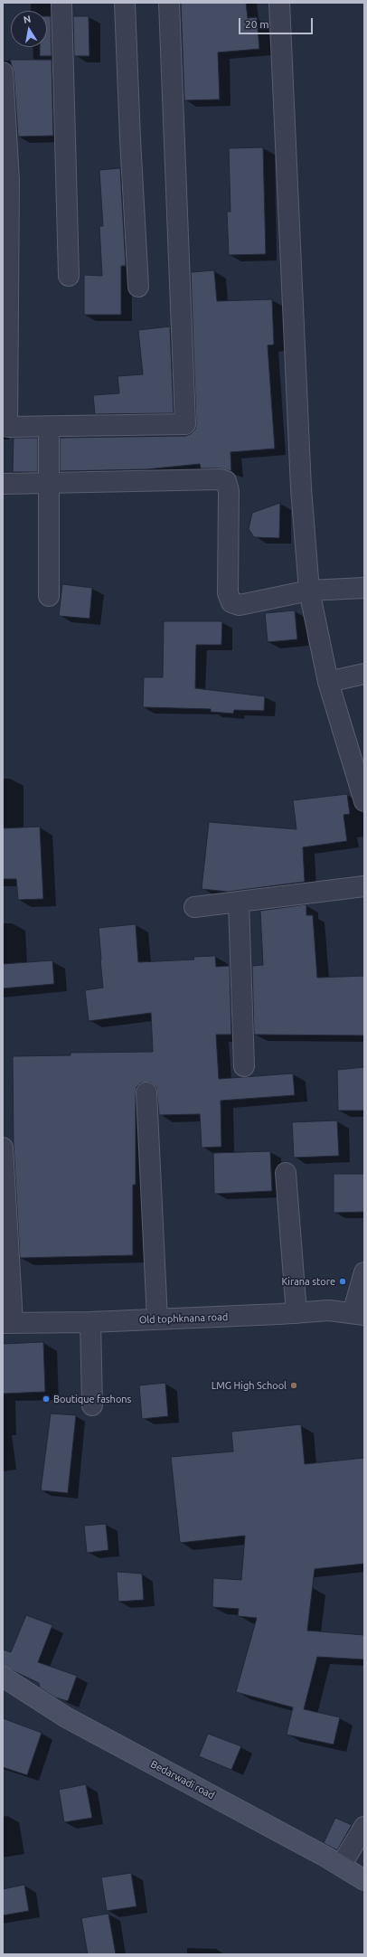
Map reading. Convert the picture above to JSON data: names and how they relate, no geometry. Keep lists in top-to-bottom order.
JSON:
{
  "streets": {
    "street": ["Old tophknana road", "Bedarwadi road"]
  },
  "places": ["Kirana store", "LMG High School", "Boutique fashons"],
  "scale_bar": "20 m",
  "north": "top"
}
